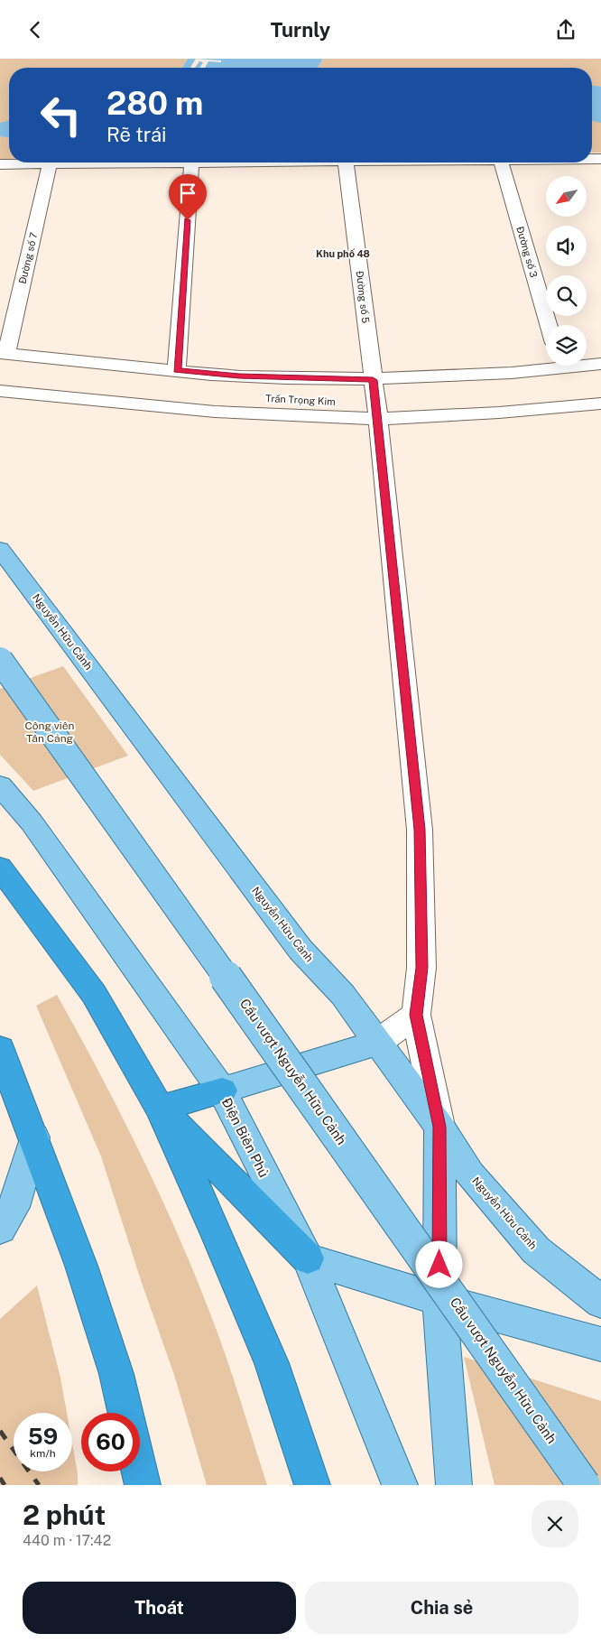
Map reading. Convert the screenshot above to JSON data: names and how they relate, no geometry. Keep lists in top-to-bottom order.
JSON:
{
  "streets": {
    "main road": ["Nguyễn Hữu Cảnh", "Cầu vượt Nguyễn Hữu Cảnh", "Điện Biên Phủ"],
    "street": [
      "Đường số 3",
      "Đường số 7",
      "Đường số 5",
      "Trần Trọng Kim"
    ]
  },
  "crossings": [
    ["Đường số 5", "Trần Trọng Kim"],
    ["Đường số 5", "Nguyễn Hữu Cảnh"]
  ],
  "districts": ["Khu phố 48"],
  "parks": ["Công viên Tân Cảng"],
  "north": "bottom left",
  "page": {
    "header": "Turnly",
    "turn": ["280 m", "Rẽ trái"],
    "speed": "59 km/h",
    "limit": "60",
    "heading": ["2 phút", "440 m · 17:42"],
    "buttons": ["Thoát", "Chia sẻ"]
  }
}
